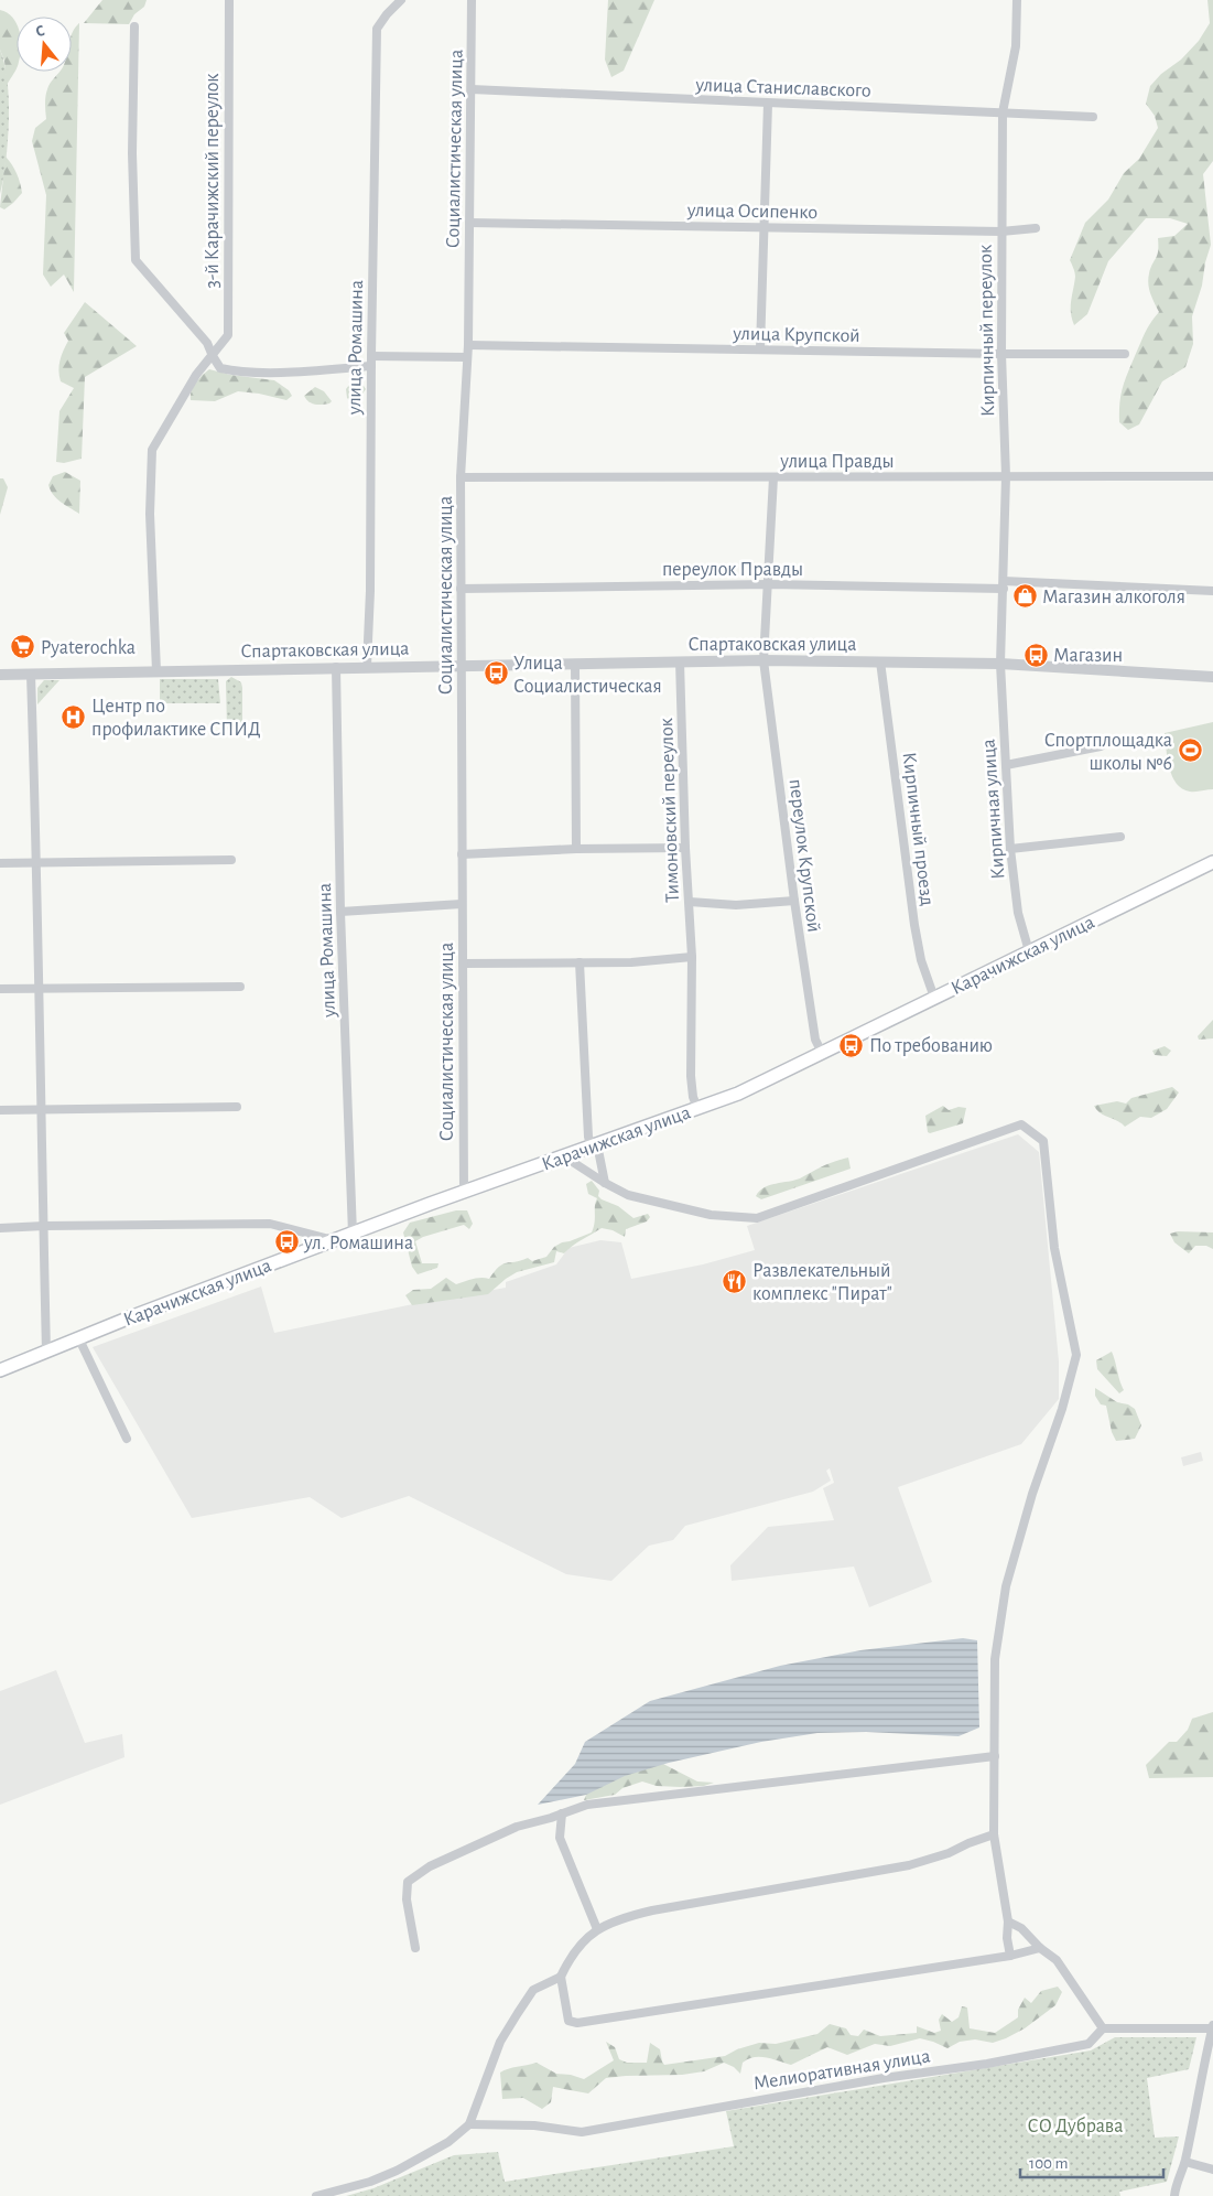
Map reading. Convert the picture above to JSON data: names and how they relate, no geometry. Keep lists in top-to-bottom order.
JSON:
{
  "streets": {
    "main road": ["Карачижская улица"],
    "street": [
      "улица Станиславского",
      "Социалистическая улица",
      "3-й Карачижский переулок",
      "улица Осипенко",
      "Кирпичный переулок",
      "улица Крупской",
      "улица Ромашина",
      "улица Правды",
      "переулок Правды",
      "Спартаковская улица",
      "Кирпичная улица",
      "Тимоновский переулок",
      "Кирпичный проезд",
      "переулок Крупской",
      "Мелиоративная улица"
    ]
  },
  "crossings": [
    ["улица Станиславского", "Социалистическая улица"],
    ["улица Станиславского", "Кирпичный переулок"],
    ["Социалистическая улица", "улица Осипенко"],
    ["Социалистическая улица", "улица Крупской"],
    ["Социалистическая улица", "улица Правды"],
    ["Социалистическая улица", "переулок Правды"],
    ["Социалистическая улица", "Спартаковская улица"],
    ["Социалистическая улица", "Карачижская улица"],
    ["3-й Карачижский переулок", "Спартаковская улица"],
    ["улица Осипенко", "Кирпичный переулок"],
    ["Кирпичный переулок", "улица Крупской"],
    ["Кирпичный переулок", "улица Правды"],
    ["Кирпичный переулок", "переулок Правды"],
    ["Кирпичный переулок", "Спартаковская улица"],
    ["Кирпичный переулок", "Кирпичная улица"],
    ["улица Ромашина", "Спартаковская улица"],
    ["улица Ромашина", "Карачижская улица"],
    ["улица Правды", "переулок Крупской"],
    ["переулок Правды", "переулок Крупской"],
    ["Спартаковская улица", "Кирпичная улица"],
    ["Спартаковская улица", "Тимоновский переулок"],
    ["Спартаковская улица", "Кирпичный проезд"],
    ["Спартаковская улица", "переулок Крупской"],
    ["Кирпичная улица", "Карачижская улица"],
    ["Тимоновский переулок", "Карачижская улица"],
    ["Кирпичный проезд", "Карачижская улица"],
    ["переулок Крупской", "Карачижская улица"]
  ],
  "parks": ["СО Дубрава"],
  "places": {
    "shop": ["Магазин алкоголя"],
    "supermarket": ["Pyaterochka"],
    "bus stop": [
      "Магазин",
      "Улица Социалистическая",
      "По требованию",
      "ул. Ромашина"
    ],
    "hospital": ["Центр по профилактике СПИД"],
    "sports": ["Спортплощадка школы №6"],
    "restaurant": ["Развлекательный комплекс \"Пират\""]
  },
  "scale_bar": "100 m",
  "north": "top"
}
